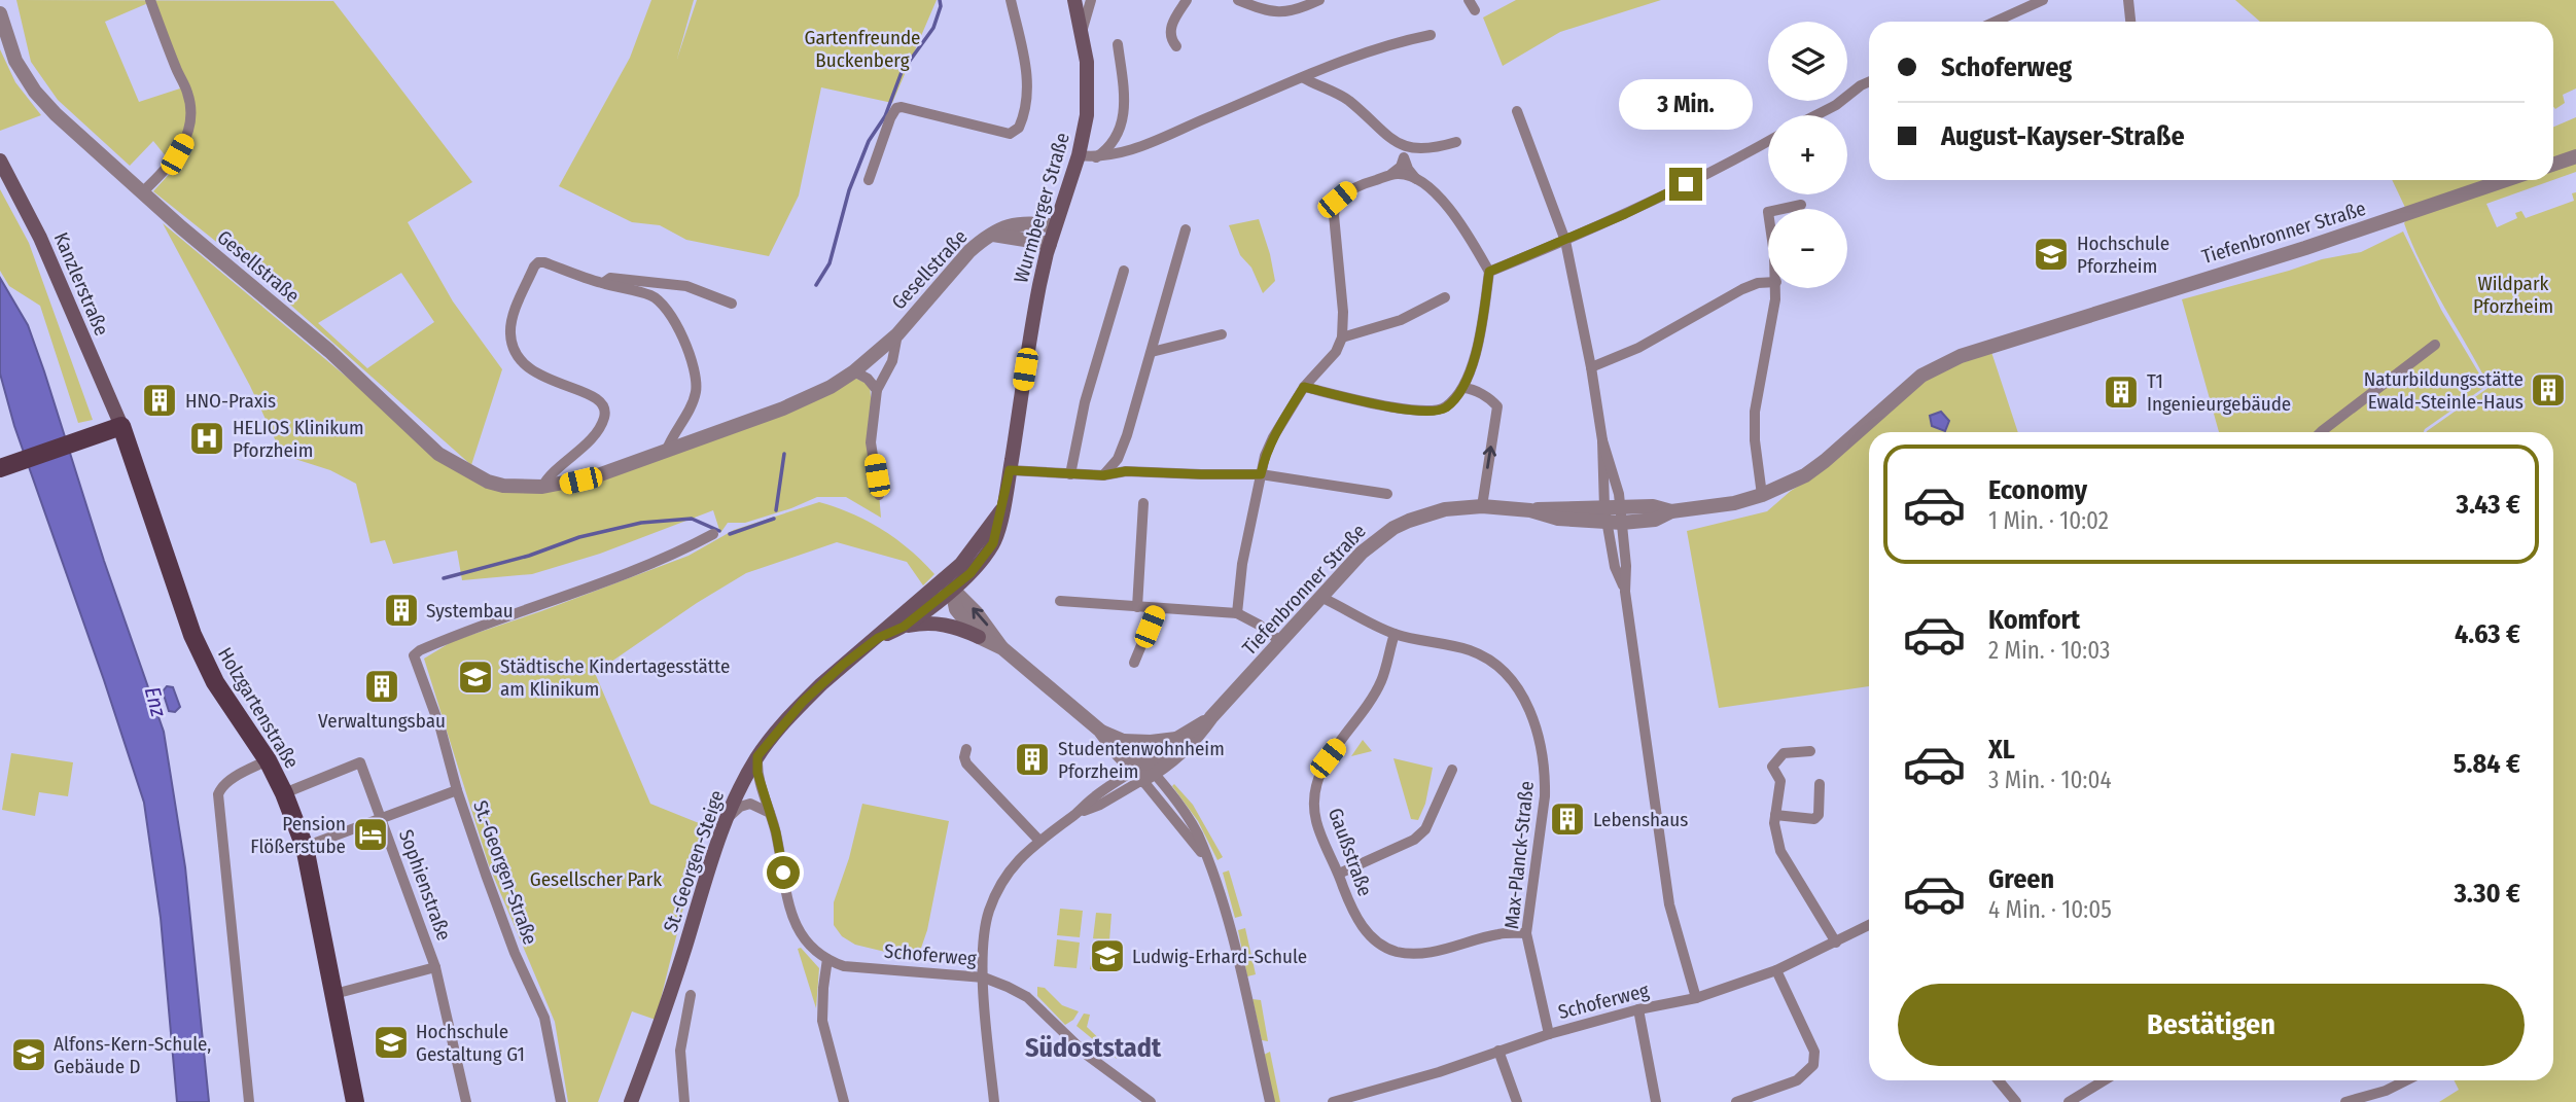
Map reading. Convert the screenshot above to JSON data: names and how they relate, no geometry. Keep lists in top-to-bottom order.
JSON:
{
  "streets": {
    "main road": [
      "Wurmberger Straße",
      "Kanzlerstraße",
      "Holzgartenstraße",
      "St.-Georgen-Steige"
    ],
    "street": [
      "Tiefenbronner Straße",
      "Gesellstraße",
      "Gaußstraße",
      "Max-Planck-Straße",
      "St.-Georgen-Straße",
      "Sophienstraße",
      "Schoferweg"
    ]
  },
  "crossings": [
    ["Wurmberger Straße", "Gesellstraße"],
    ["Wurmberger Straße", "St.-Georgen-Steige"],
    ["Tiefenbronner Straße", "Max-Planck-Straße"],
    ["Kanzlerstraße", "Holzgartenstraße"],
    ["Holzgartenstraße", "Sophienstraße"],
    ["Gaußstraße", "Max-Planck-Straße"],
    ["Max-Planck-Straße", "Schoferweg"],
    ["St.-Georgen-Steige", "Schoferweg"]
  ],
  "districts": ["Südoststadt"],
  "water": ["Enz"],
  "parks": ["Gartenfreunde Buckenberg", "Wildpark Pforzheim", "Gesellscher Park"],
  "places": {
    "school or university": [
      "Hochschule Pforzheim",
      "Städtische Kindertagesstätte am Klinikum",
      "Ludwig-Erhard-Schule",
      "Hochschule Gestaltung G1",
      "Alfons-Kern-Schule, Gebäude D"
    ],
    "building": [
      "Naturbildungsstätte Ewald-Steinle-Haus",
      "T1 Ingenieurgebäude",
      "HNO-Praxis",
      "Systembau",
      "Verwaltungsbau",
      "Studentenwohnheim Pforzheim",
      "Lebenshaus"
    ],
    "hospital": ["HELIOS Klinikum Pforzheim"],
    "hotel": ["Pension Flößerstube"]
  },
  "page": {
    "map_buttons": ["+", "−"],
    "banner": ["Schoferweg", "August-Kayser-Straße"],
    "bubble": "3 Min.",
    "list": [
      {
        "name": "Economy",
        "note": "1 Min. · 10:02",
        "value": "3.43 €"
      },
      {
        "name": "Komfort",
        "note": "2 Min. · 10:03",
        "value": "4.63 €"
      },
      {
        "name": "XL",
        "note": "3 Min. · 10:04",
        "value": "5.84 €"
      },
      {
        "name": "Green",
        "note": "4 Min. · 10:05",
        "value": "3.30 €"
      }
    ],
    "buttons": "Bestätigen"
  }
}
